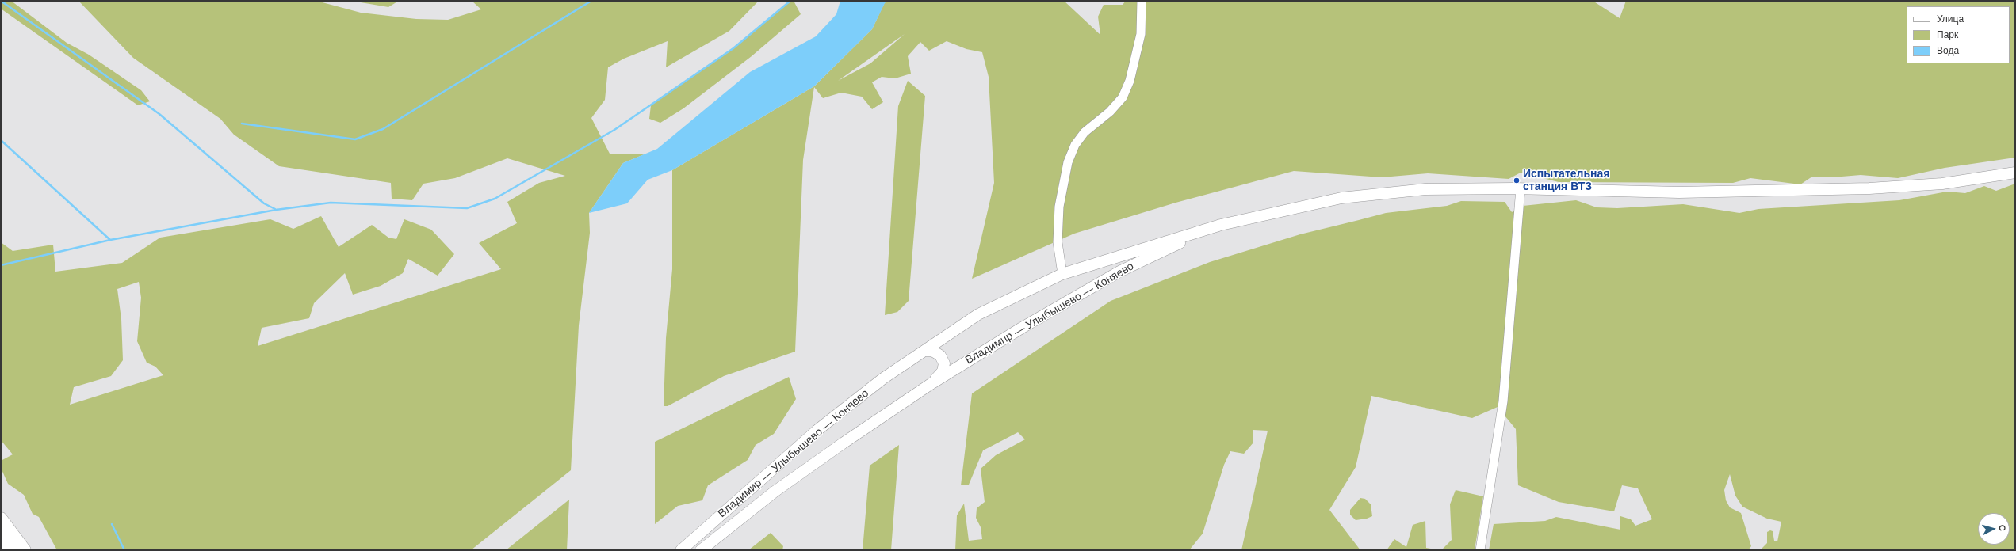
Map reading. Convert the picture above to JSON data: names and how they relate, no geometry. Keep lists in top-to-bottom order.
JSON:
{
  "streets": {
    "main road": ["Владимир — Улыбышево — Коняево"]
  },
  "places": ["Испытательная станция ВТЗ"],
  "legend": ["Улица", "Парк", "Вода"],
  "north": "right"
}
